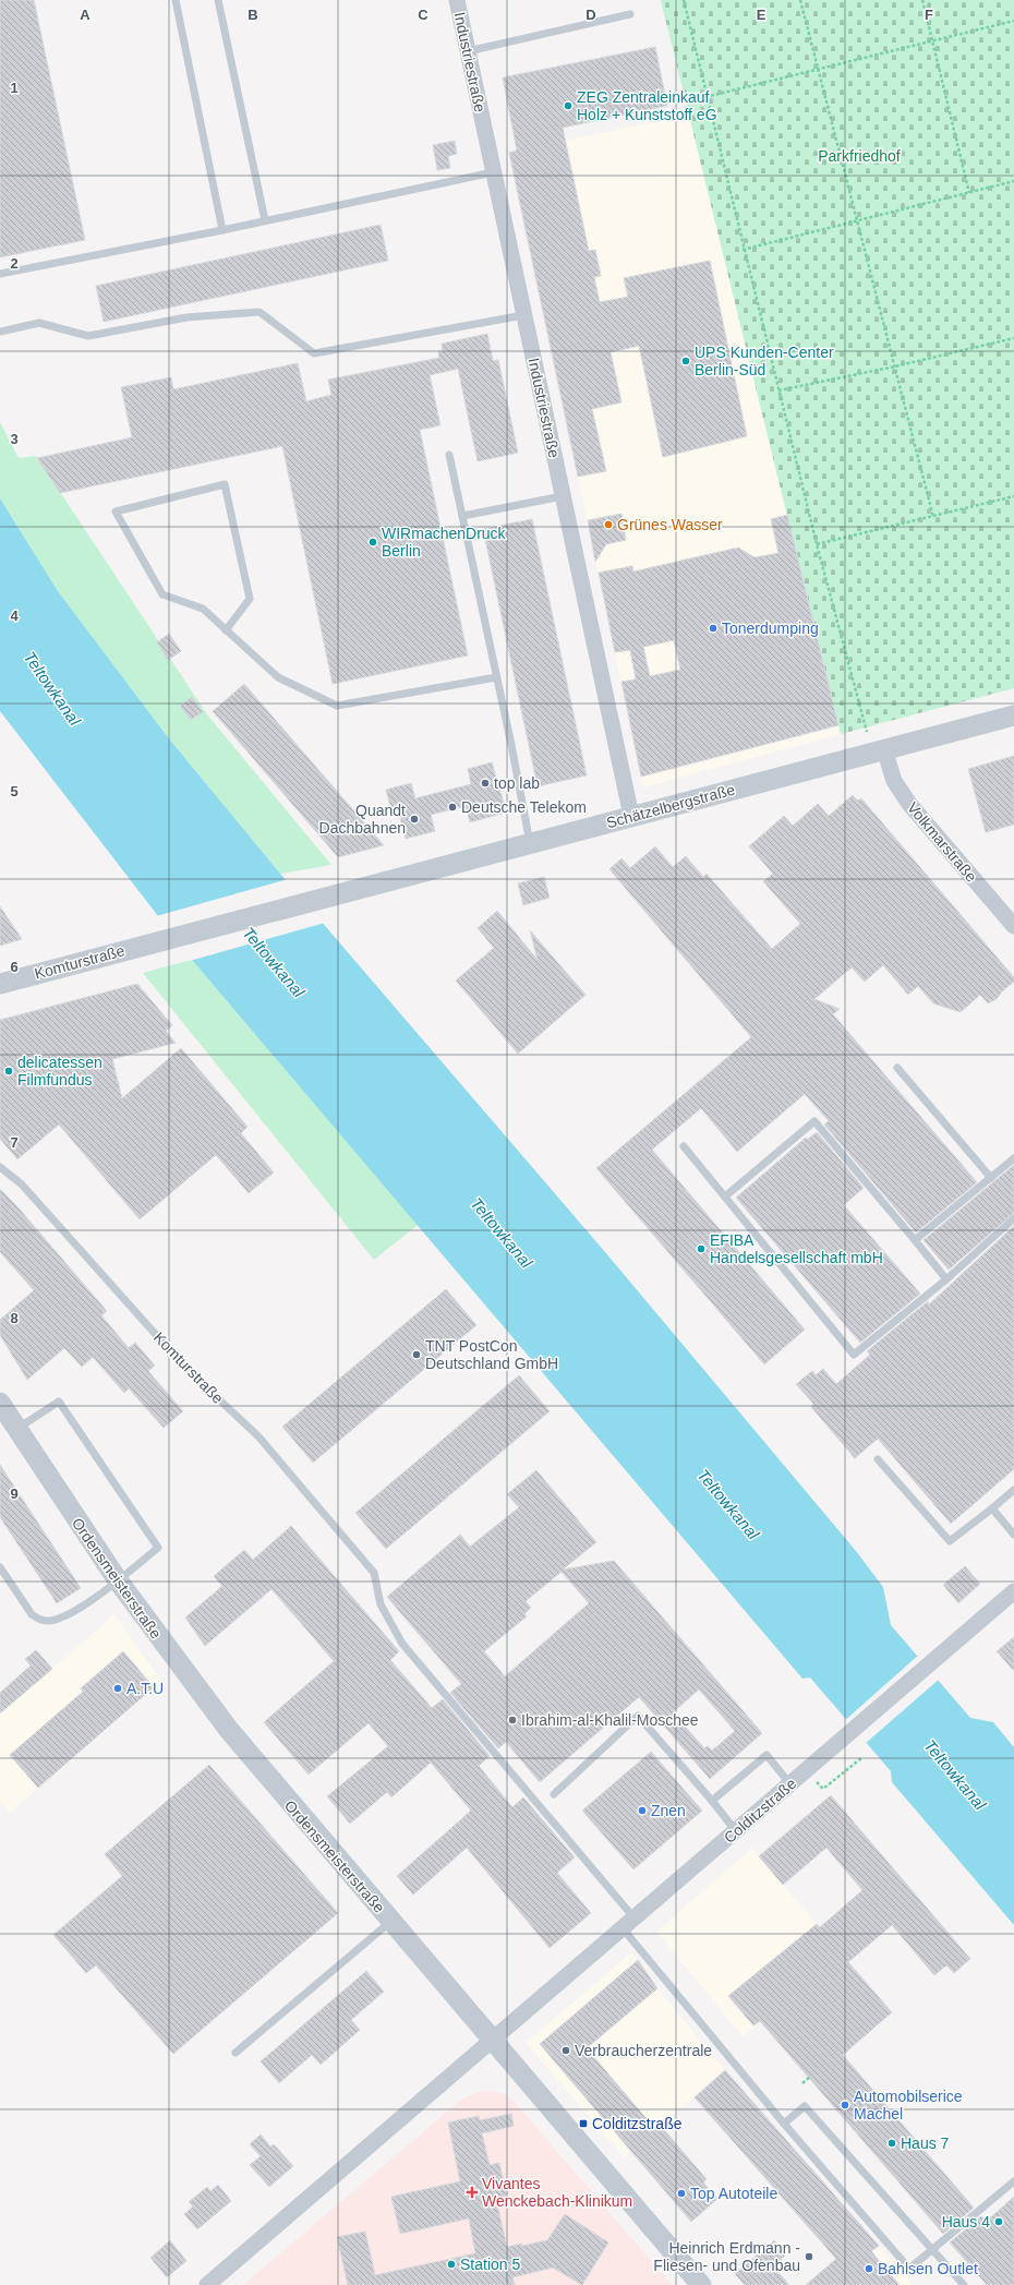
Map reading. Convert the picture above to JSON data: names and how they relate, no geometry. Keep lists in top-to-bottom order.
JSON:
{
  "streets": {
    "street": [
      "Industriestraße",
      "Schätzelbergstraße",
      "Volkmarstraße",
      "Komturstraße",
      "Ordensmeisterstraße",
      "Colditzstraße"
    ]
  },
  "crossings": [
    ["Industriestraße", "Schätzelbergstraße"],
    ["Schätzelbergstraße", "Volkmarstraße"],
    ["Schätzelbergstraße", "Komturstraße"],
    ["Komturstraße", "Colditzstraße"],
    ["Ordensmeisterstraße", "Colditzstraße"]
  ],
  "water": ["Teltowkanal"],
  "parks": ["Parkfriedhof"],
  "places": {
    "other": [
      "ZEG Zentraleinkauf Holz + Kunststoff eG",
      "UPS Kunden-Center Berlin-Süd",
      "Grünes Wasser",
      "WIRmachenDruck Berlin",
      "Tonerdumping",
      "top lab",
      "Deutsche Telekom",
      "Quandt Dachbahnen",
      "delicatessen Filmfundus",
      "EFIBA Handelsgesellschaft mbH",
      "TNT PostCon Deutschland GmbH",
      "A.T.U",
      "Ibrahim-al-Khalil-Moschee",
      "Znen",
      "Verbraucherzentrale",
      "Automobilserice Machel",
      "Haus 7",
      "Top Autoteile",
      "Haus 4",
      "Heinrich Erdmann - Fliesen- und Ofenbau",
      "Station 5",
      "Bahlsen Outlet"
    ],
    "transit": ["Colditzstraße"],
    "health": ["Vivantes Wenckebach-Klinikum"]
  },
  "grid": {
    "columns": [
      "A",
      "B",
      "C",
      "D",
      "E",
      "F"
    ],
    "rows": [
      "1",
      "2",
      "3",
      "4",
      "5",
      "6",
      "7",
      "8",
      "9"
    ]
  }
}
